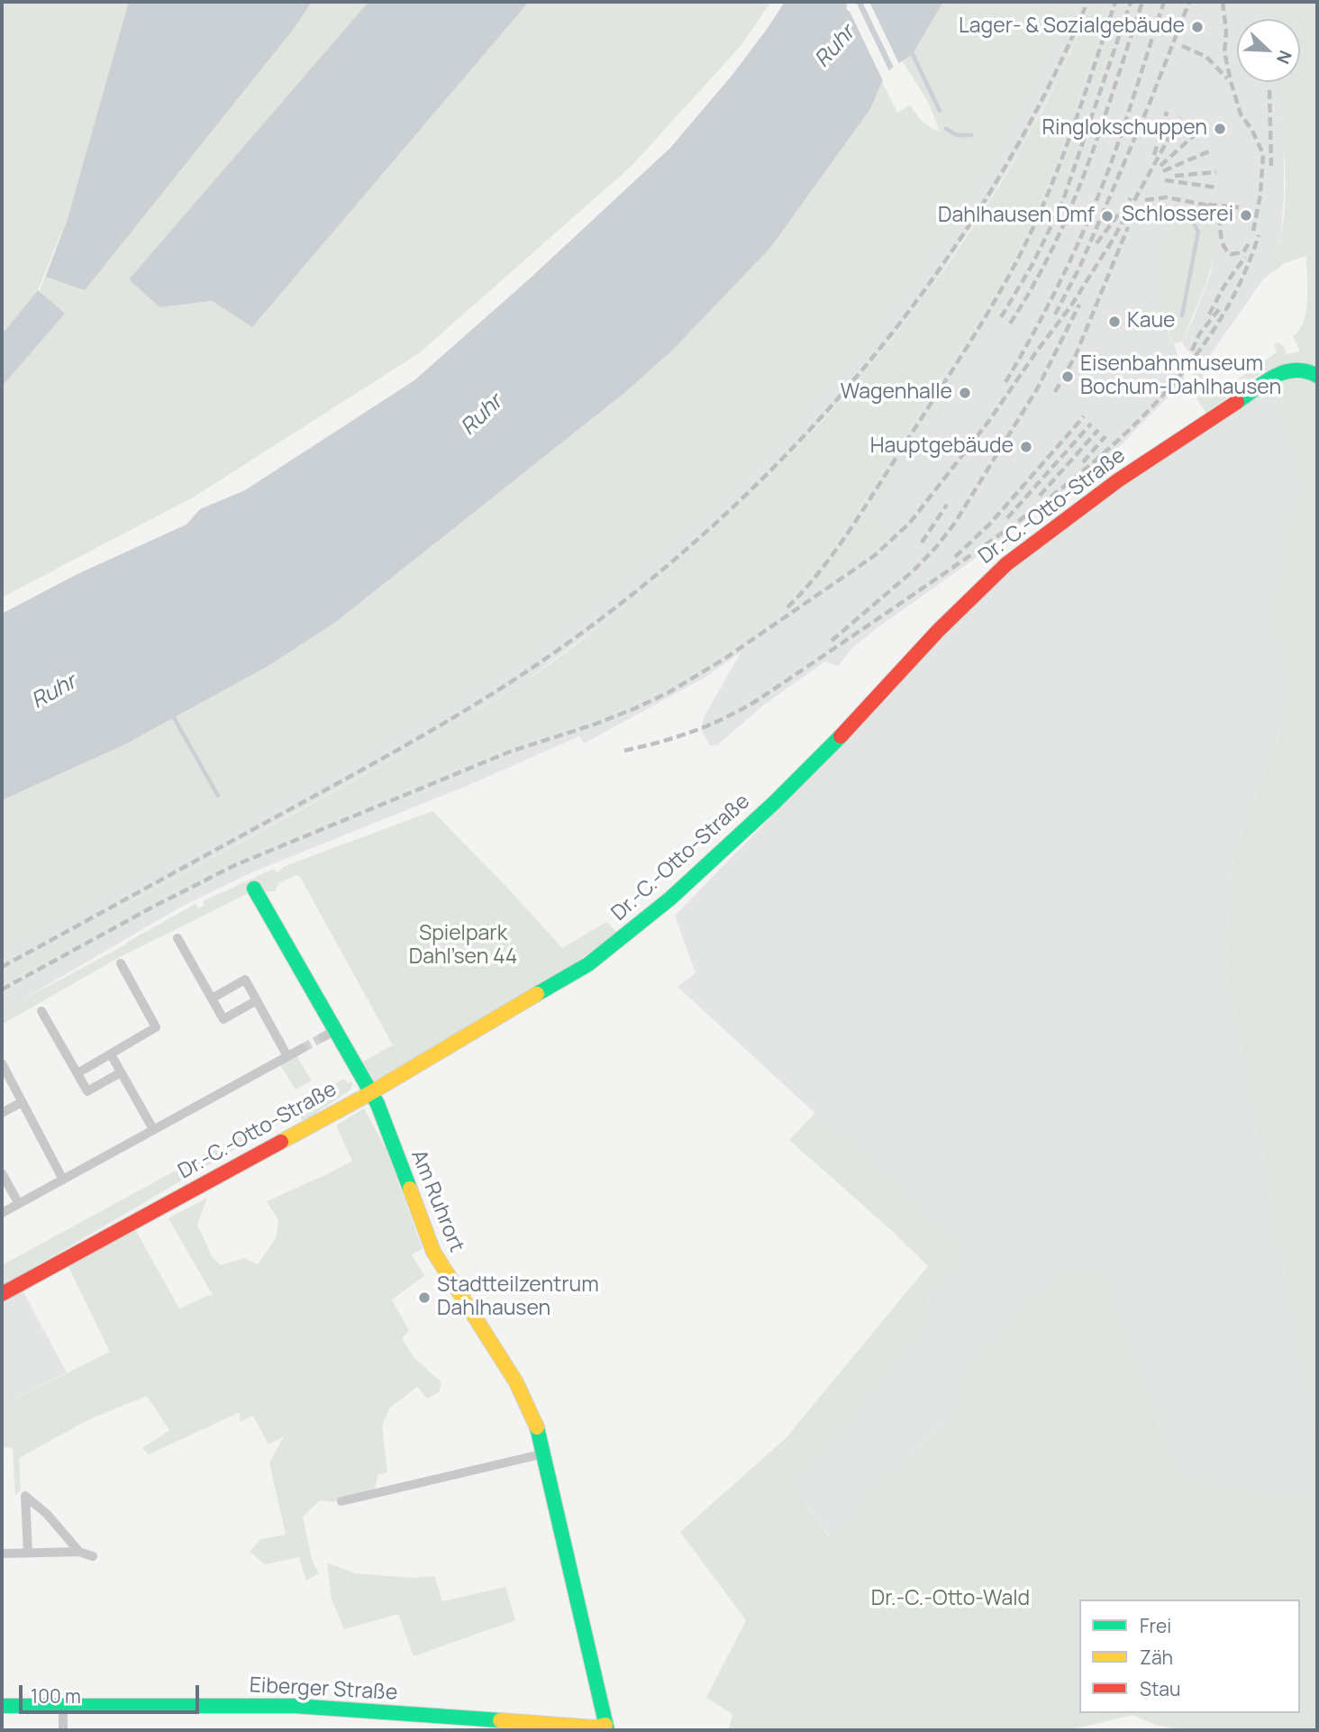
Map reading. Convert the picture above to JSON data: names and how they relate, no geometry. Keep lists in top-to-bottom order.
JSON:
{
  "streets": {
    "street": ["Dr.-C.-Otto-Straße", "Am Ruhrort", "Eiberger Straße"]
  },
  "crossings": [
    ["Dr.-C.-Otto-Straße", "Am Ruhrort"],
    ["Am Ruhrort", "Eiberger Straße"]
  ],
  "water": ["Ruhr"],
  "parks": ["Spielpark Dahl’sen 44", "Dr.-C.-Otto-Wald"],
  "places": [
    "Lager- & Sozialgebäude",
    "Ringlokschuppen",
    "Schlosserei",
    "Dahlhausen Dmf",
    "Kaue",
    "Eisenbahnmuseum Bochum-Dahlhausen",
    "Wagenhalle",
    "Hauptgebäude",
    "Stadtteilzentrum Dahlhausen"
  ],
  "legend": ["Frei", "Zäh", "Stau"],
  "scale_bar": "100 m",
  "north": "bottom right"
}
